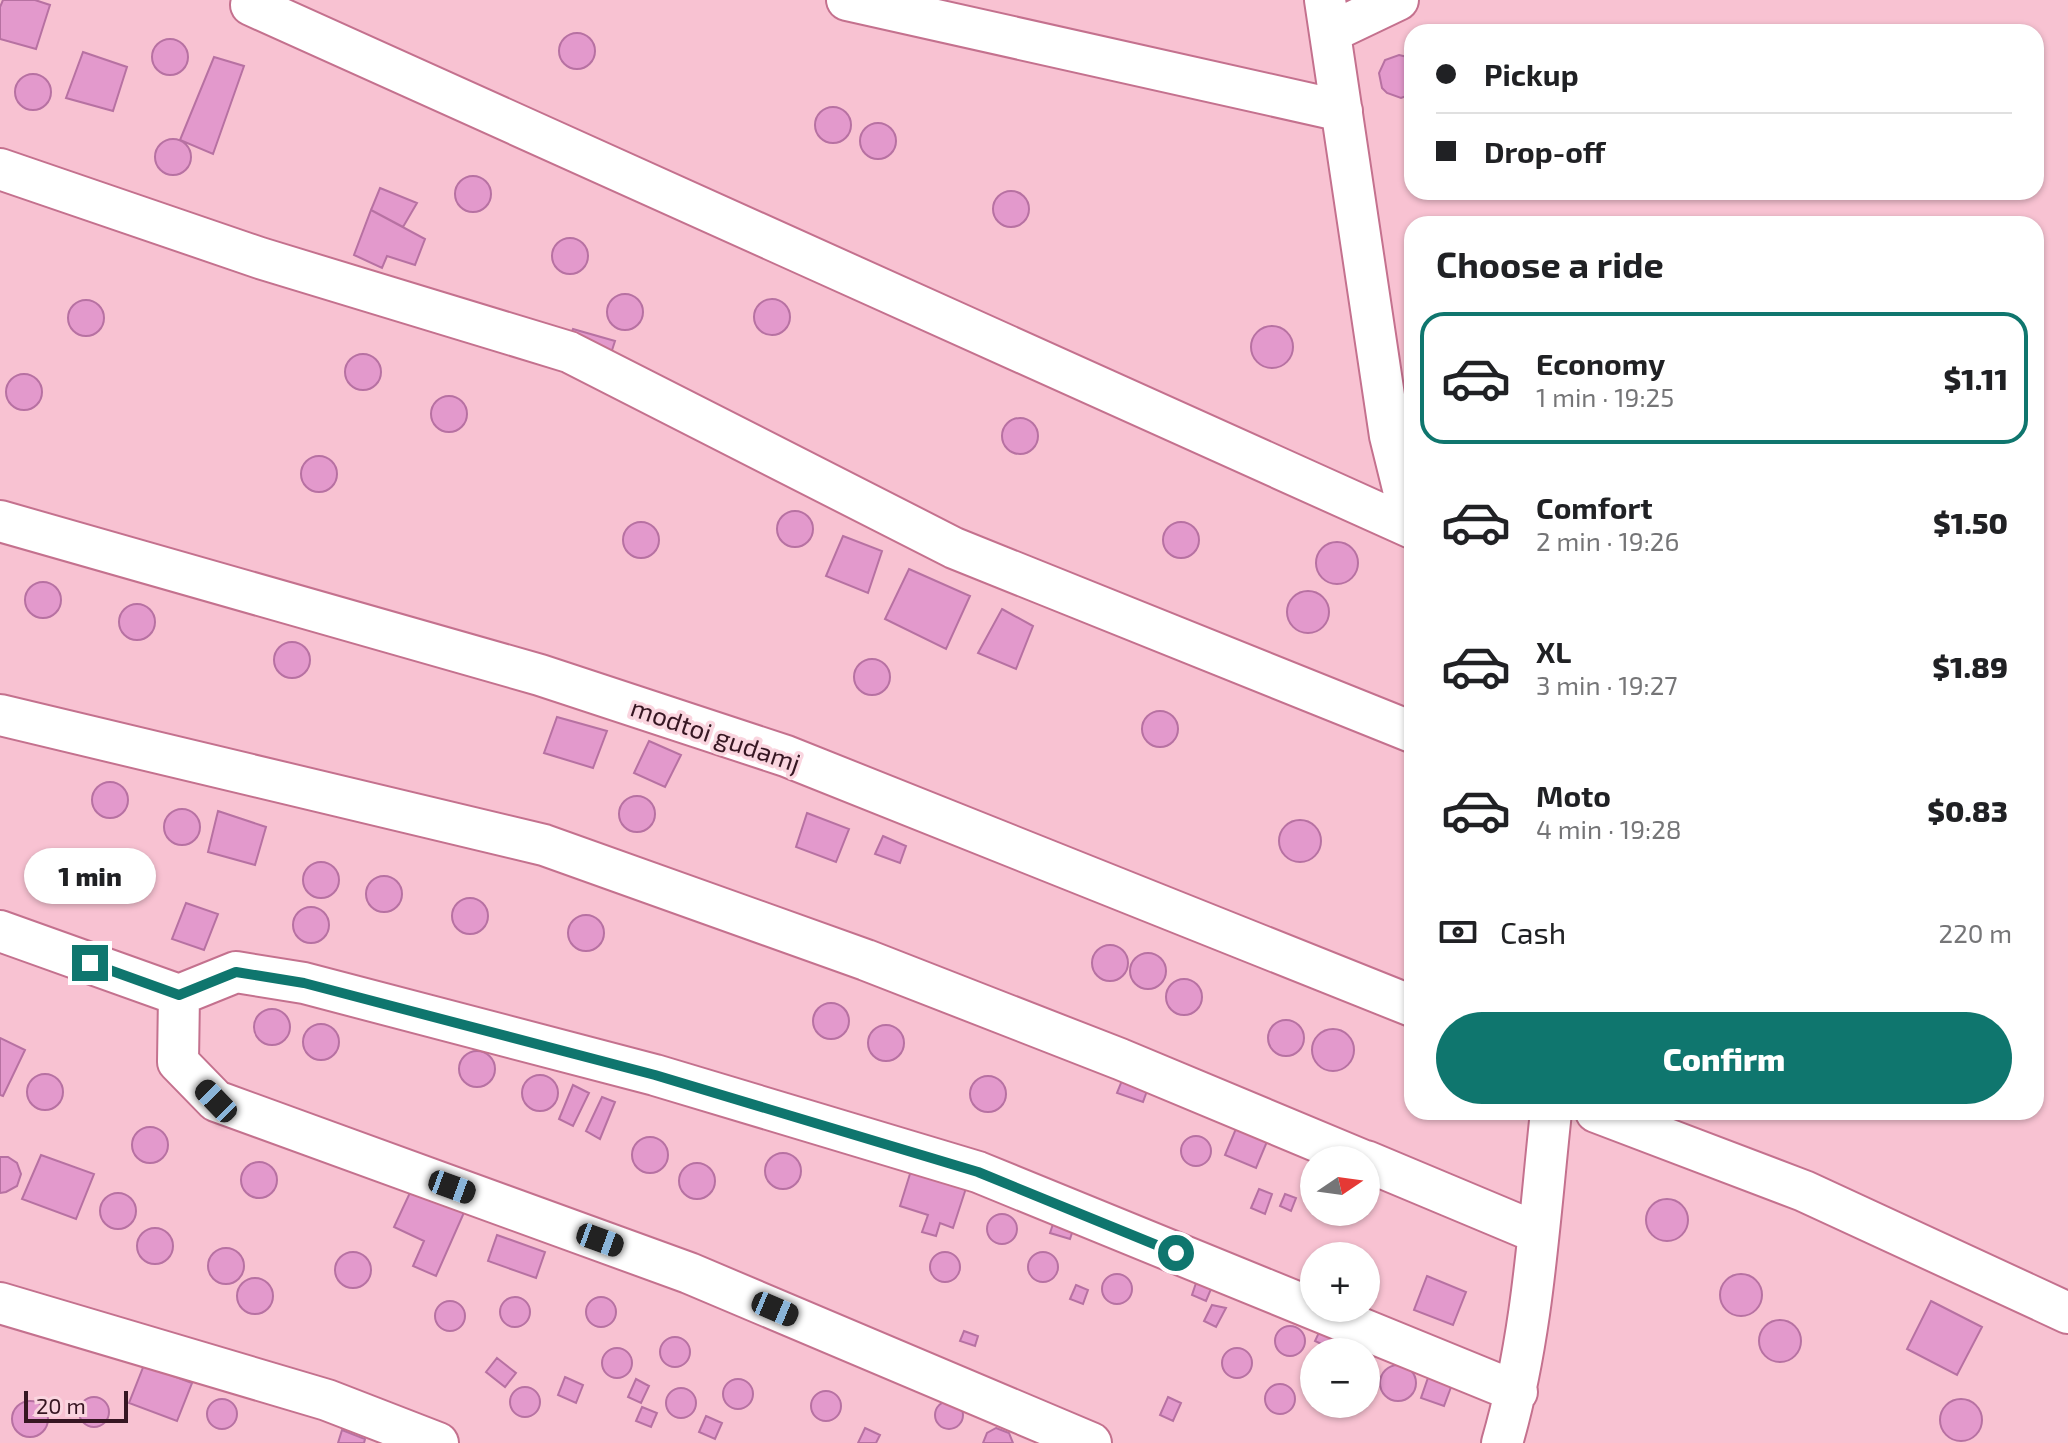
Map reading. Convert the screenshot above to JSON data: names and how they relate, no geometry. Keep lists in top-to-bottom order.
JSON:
{
  "streets": {
    "street": ["modtoi gudamj"]
  },
  "scale_bar": "20 m",
  "north": "right",
  "page": {
    "banner": ["Pickup", "Drop-off"],
    "heading": "Choose a ride",
    "list": [
      {
        "name": "Economy",
        "note": "1 min · 19:25",
        "value": "$1.11"
      },
      {
        "name": "Comfort",
        "note": "2 min · 19:26",
        "value": "$1.50"
      },
      {
        "name": "XL",
        "note": "3 min · 19:27",
        "value": "$1.89"
      },
      {
        "name": "Moto",
        "note": "4 min · 19:28",
        "value": "$0.83"
      }
    ],
    "bubble": "1 min",
    "pay": ["Cash", "220 m"],
    "buttons": "Confirm",
    "map_buttons": ["+", "−"],
    "scale": "20 m"
  }
}
